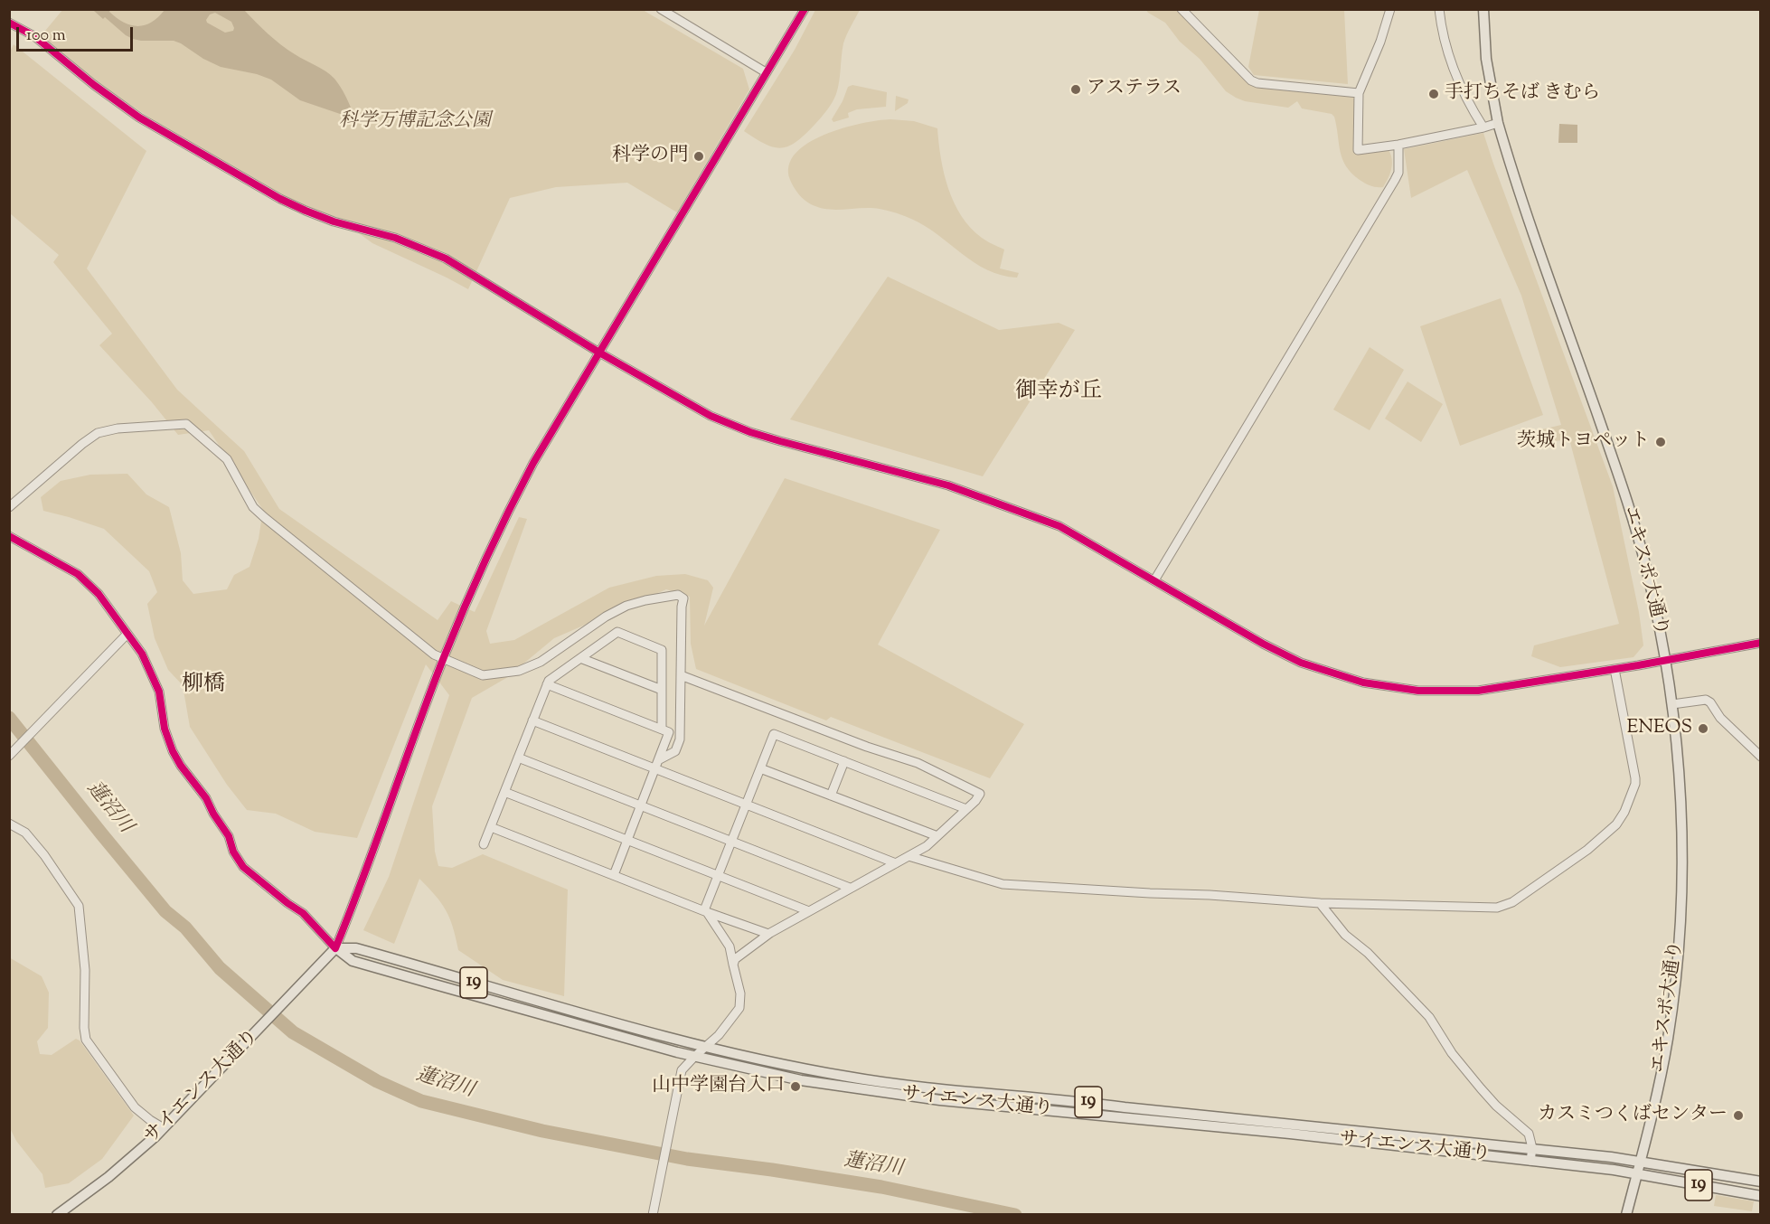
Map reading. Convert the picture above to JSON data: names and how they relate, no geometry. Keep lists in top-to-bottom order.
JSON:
{
  "streets": {
    "main road": ["エキスポ大通り", "19", "サイエンス大通り"]
  },
  "crossings": [
    ["エキスポ大通り", "19"],
    ["エキスポ大通り", "サイエンス大通り"],
    ["19", "サイエンス大通り"]
  ],
  "districts": ["御幸が丘", "柳橋"],
  "water": ["蓮沼川"],
  "parks": ["科学万博記念公園"],
  "places": [
    "アステラス",
    "手打ちそば きむら",
    "科学の門",
    "茨城トヨペット",
    "ENEOS",
    "山中学園台入口",
    "カスミつくばセンター"
  ],
  "scale_bar": "100 m"
}
